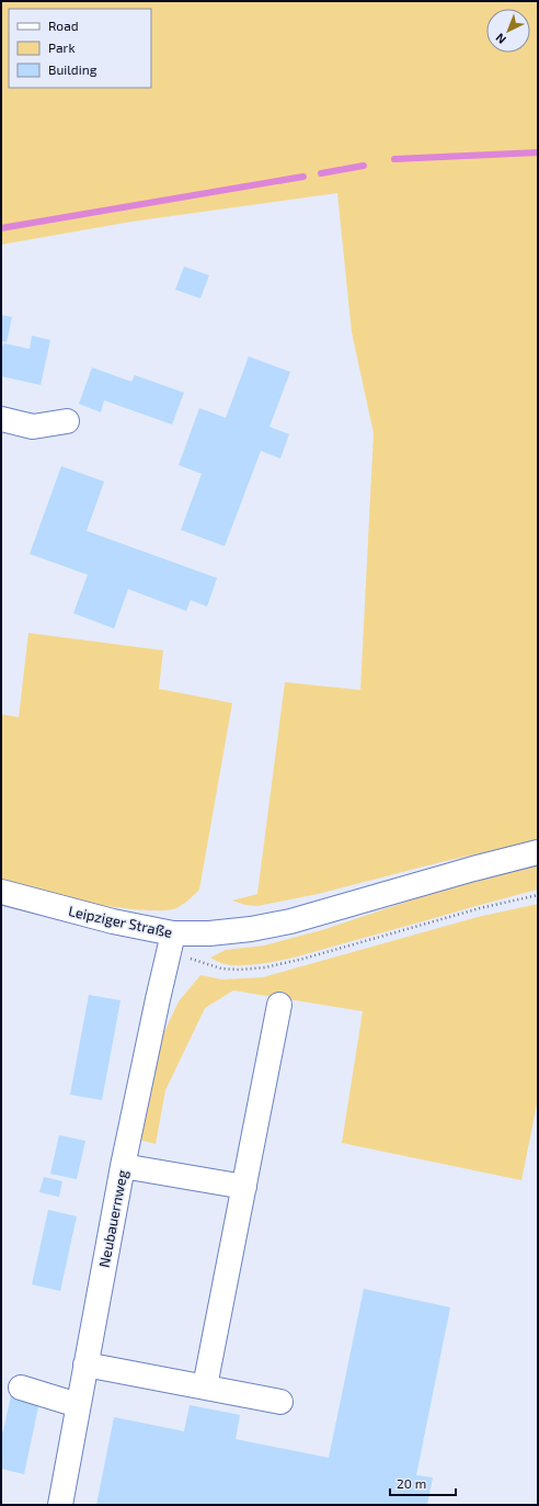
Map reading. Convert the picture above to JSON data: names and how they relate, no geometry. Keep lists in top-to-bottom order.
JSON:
{
  "streets": {
    "street": ["Leipziger Straße", "Neubauernweg"]
  },
  "crossings": [
    ["Leipziger Straße", "Neubauernweg"]
  ],
  "legend": ["Road", "Park", "Building"],
  "scale_bar": "20 m",
  "north": "bottom left"
}
